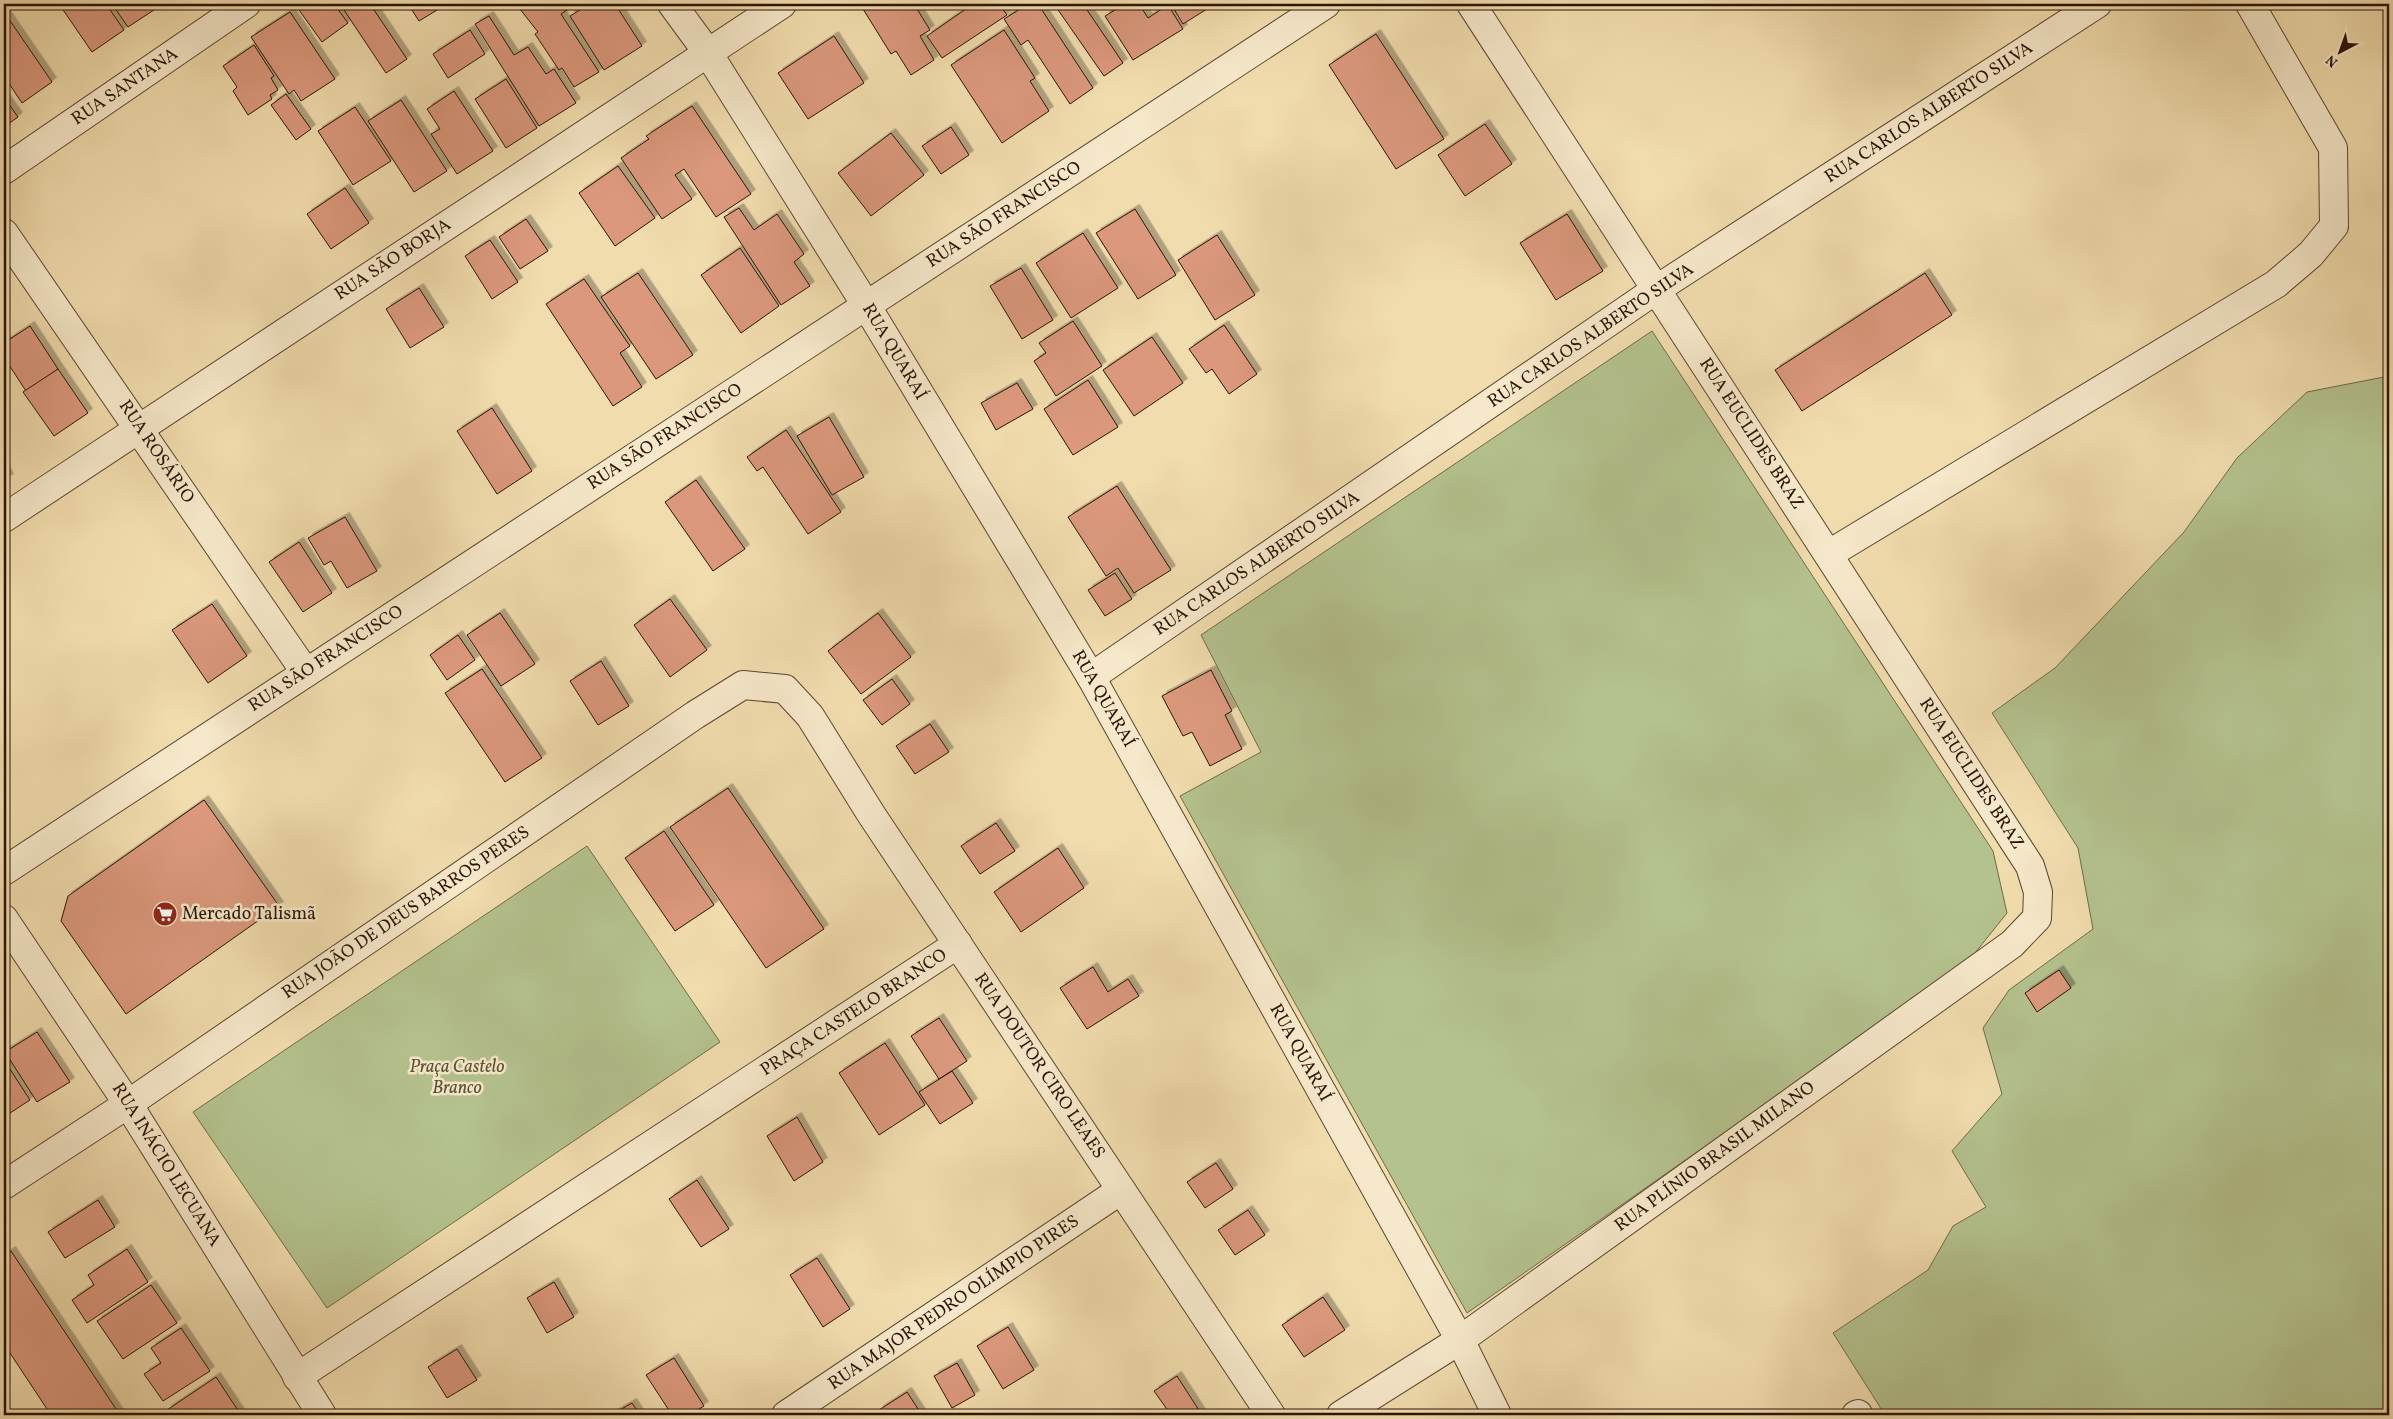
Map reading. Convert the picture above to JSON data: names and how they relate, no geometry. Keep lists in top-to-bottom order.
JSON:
{
  "streets": {
    "street": [
      "RUA SANTANA",
      "RUA CARLOS ALBERTO SILVA",
      "RUA SÃO FRANCISCO",
      "RUA SÃO BORJA",
      "RUA QUARAÍ",
      "RUA EUCLIDES BRAZ",
      "RUA ROSÁRIO",
      "RUA JOÃO DE DEUS BARROS PERES",
      "PRAÇA CASTELO BRANCO",
      "RUA DOUTOR CIRO LEAES",
      "RUA PLÍNIO BRASIL MILANO",
      "RUA INÁCIO LECUANA",
      "RUA MAJOR PEDRO OLÍMPIO PIRES"
    ]
  },
  "crossings": [
    ["RUA CARLOS ALBERTO SILVA", "RUA QUARAÍ"],
    ["RUA CARLOS ALBERTO SILVA", "RUA EUCLIDES BRAZ"],
    ["RUA SÃO FRANCISCO", "RUA QUARAÍ"],
    ["RUA SÃO FRANCISCO", "RUA ROSÁRIO"],
    ["RUA SÃO BORJA", "RUA QUARAÍ"],
    ["RUA SÃO BORJA", "RUA ROSÁRIO"],
    ["RUA QUARAÍ", "RUA PLÍNIO BRASIL MILANO"],
    ["RUA EUCLIDES BRAZ", "RUA PLÍNIO BRASIL MILANO"],
    ["RUA JOÃO DE DEUS BARROS PERES", "RUA DOUTOR CIRO LEAES"],
    ["RUA JOÃO DE DEUS BARROS PERES", "RUA INÁCIO LECUANA"],
    ["PRAÇA CASTELO BRANCO", "RUA DOUTOR CIRO LEAES"],
    ["PRAÇA CASTELO BRANCO", "RUA INÁCIO LECUANA"],
    ["RUA DOUTOR CIRO LEAES", "RUA MAJOR PEDRO OLÍMPIO PIRES"]
  ],
  "parks": ["Praça Castelo Branco"],
  "places": {
    "supermarket": ["Mercado Talismã"]
  },
  "north": "bottom left"
}
